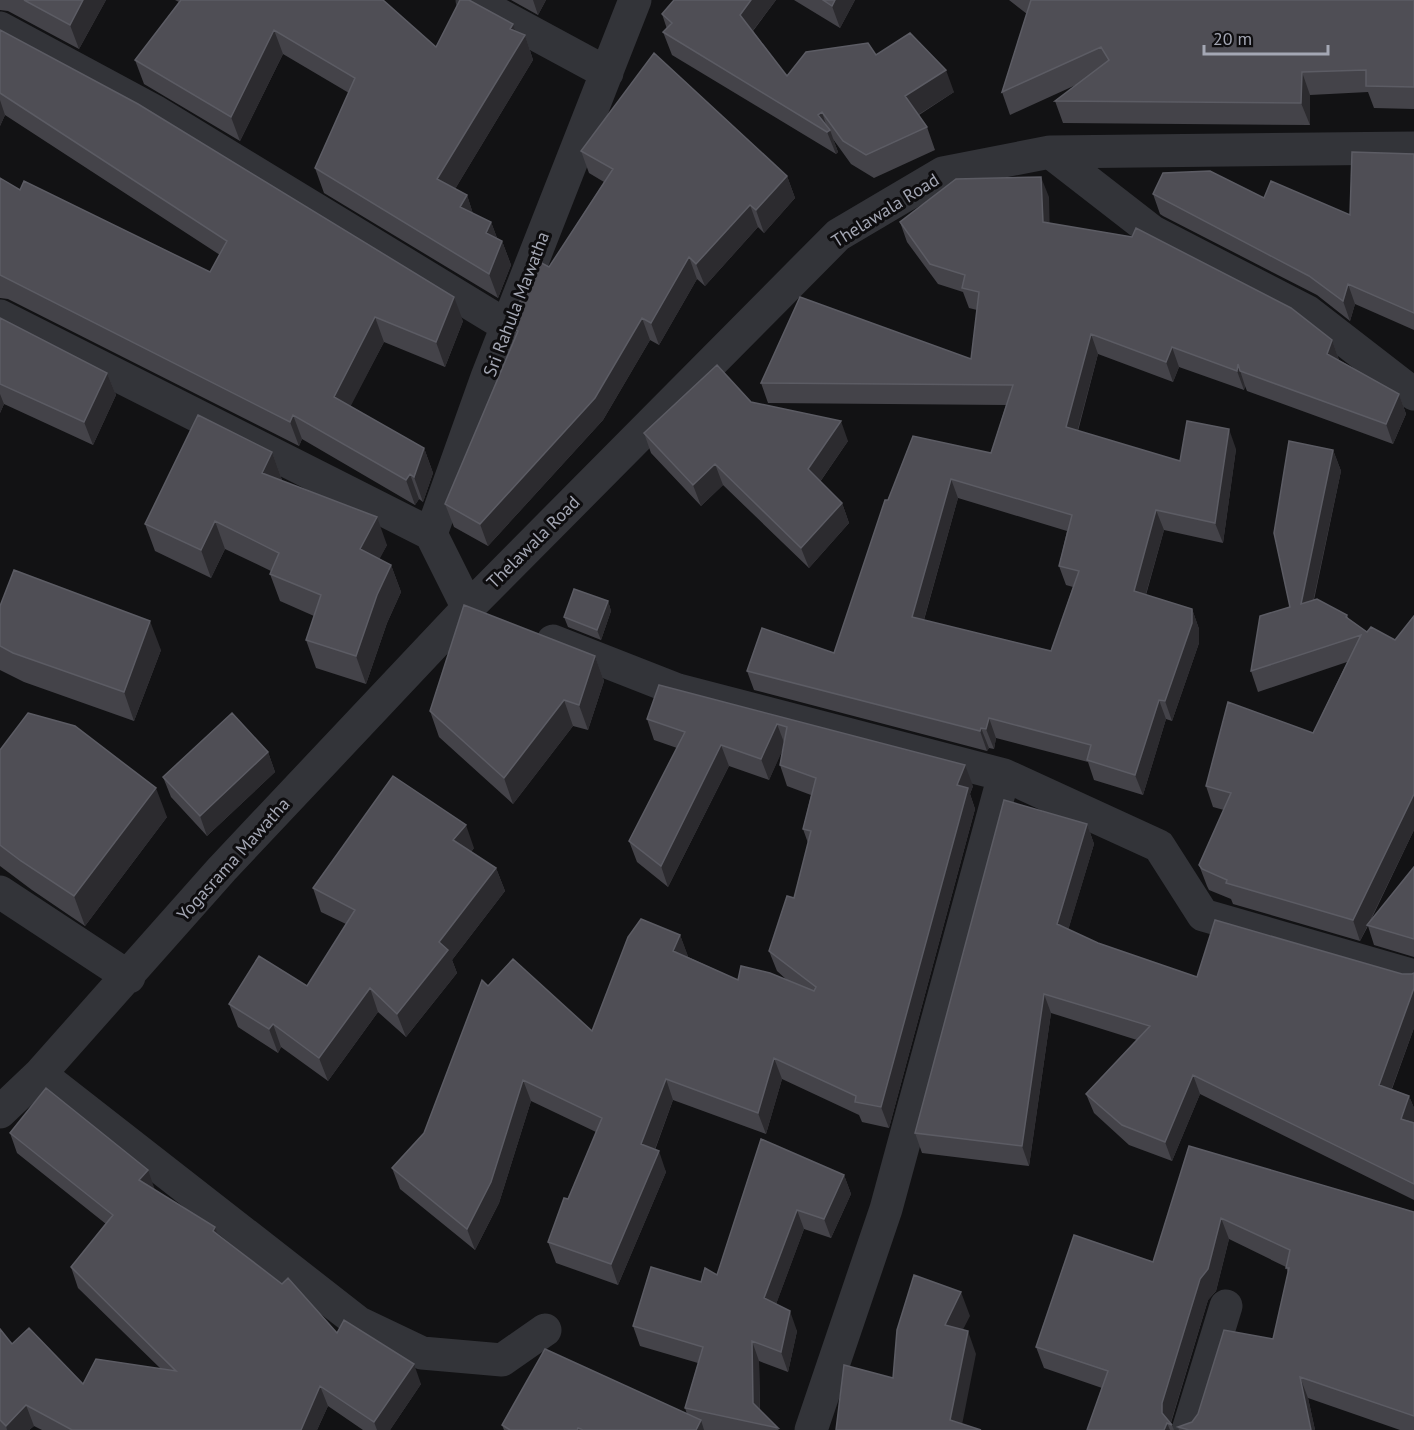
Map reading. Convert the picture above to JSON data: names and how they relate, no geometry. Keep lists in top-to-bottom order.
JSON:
{
  "streets": {
    "street": ["Thelawala Road", "Sri Rahula Mawatha", "Yogasrama Mawatha"]
  },
  "crossings": [
    ["Thelawala Road", "Yogasrama Mawatha"]
  ],
  "scale_bar": "20 m"
}
